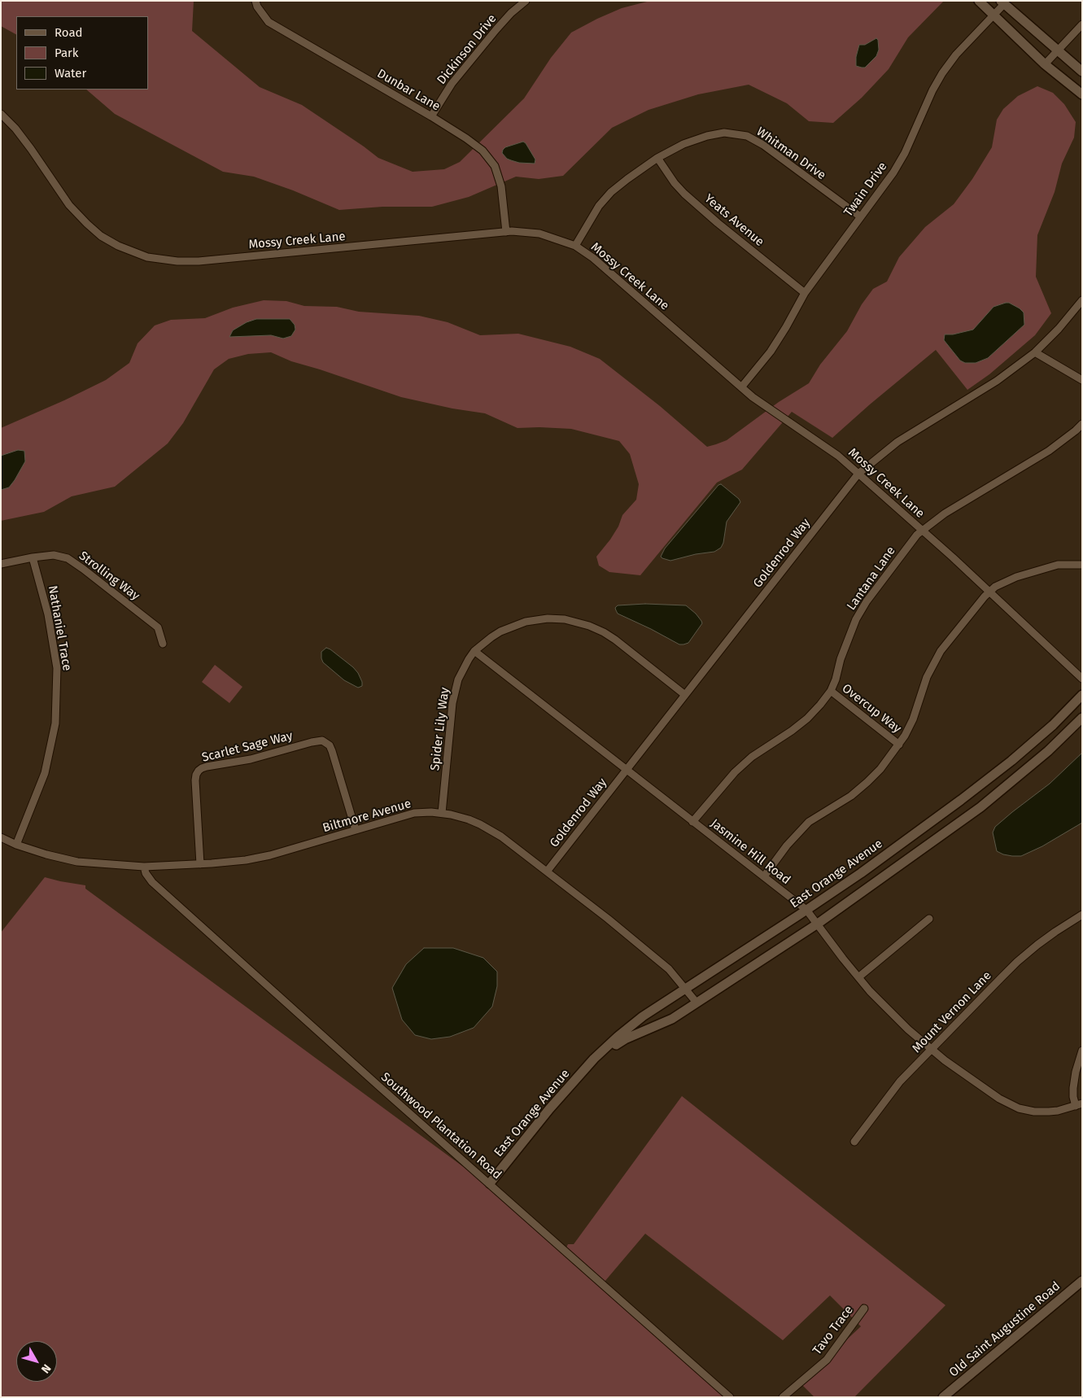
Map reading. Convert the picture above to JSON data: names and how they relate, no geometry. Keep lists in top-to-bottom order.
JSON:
{
  "streets": {
    "street": [
      "Dickinson Drive",
      "Dunbar Lane",
      "Whitman Drive",
      "Twain Drive",
      "Yeats Avenue",
      "Mossy Creek Lane",
      "Goldenrod Way",
      "Strolling Way",
      "Lantana Lane",
      "Nathaniel Trace",
      "Overcup Way",
      "Spider Lily Way",
      "Scarlet Sage Way",
      "Biltmore Avenue",
      "Jasmine Hill Road",
      "East Orange Avenue",
      "Mount Vernon Lane",
      "Southwood Plantation Road",
      "Old Saint Augustine Road",
      "Tavo Trace"
    ]
  },
  "crossings": [
    ["Dickinson Drive", "Dunbar Lane"],
    ["Dunbar Lane", "Mossy Creek Lane"],
    ["Whitman Drive", "Twain Drive"],
    ["Whitman Drive", "Yeats Avenue"],
    ["Whitman Drive", "Mossy Creek Lane"],
    ["Twain Drive", "Yeats Avenue"],
    ["Twain Drive", "Mossy Creek Lane"],
    ["Mossy Creek Lane", "Goldenrod Way"],
    ["Mossy Creek Lane", "Lantana Lane"],
    ["Goldenrod Way", "Spider Lily Way"],
    ["Goldenrod Way", "Biltmore Avenue"],
    ["Goldenrod Way", "Jasmine Hill Road"],
    ["Strolling Way", "Nathaniel Trace"],
    ["Lantana Lane", "Overcup Way"],
    ["Lantana Lane", "Jasmine Hill Road"],
    ["Nathaniel Trace", "Biltmore Avenue"],
    ["Spider Lily Way", "Biltmore Avenue"],
    ["Spider Lily Way", "Jasmine Hill Road"],
    ["Scarlet Sage Way", "Biltmore Avenue"],
    ["Biltmore Avenue", "East Orange Avenue"],
    ["Biltmore Avenue", "Southwood Plantation Road"],
    ["Jasmine Hill Road", "East Orange Avenue"],
    ["Jasmine Hill Road", "Mount Vernon Lane"],
    ["East Orange Avenue", "Southwood Plantation Road"]
  ],
  "legend": ["Road", "Park", "Water"],
  "north": "bottom right"
}
